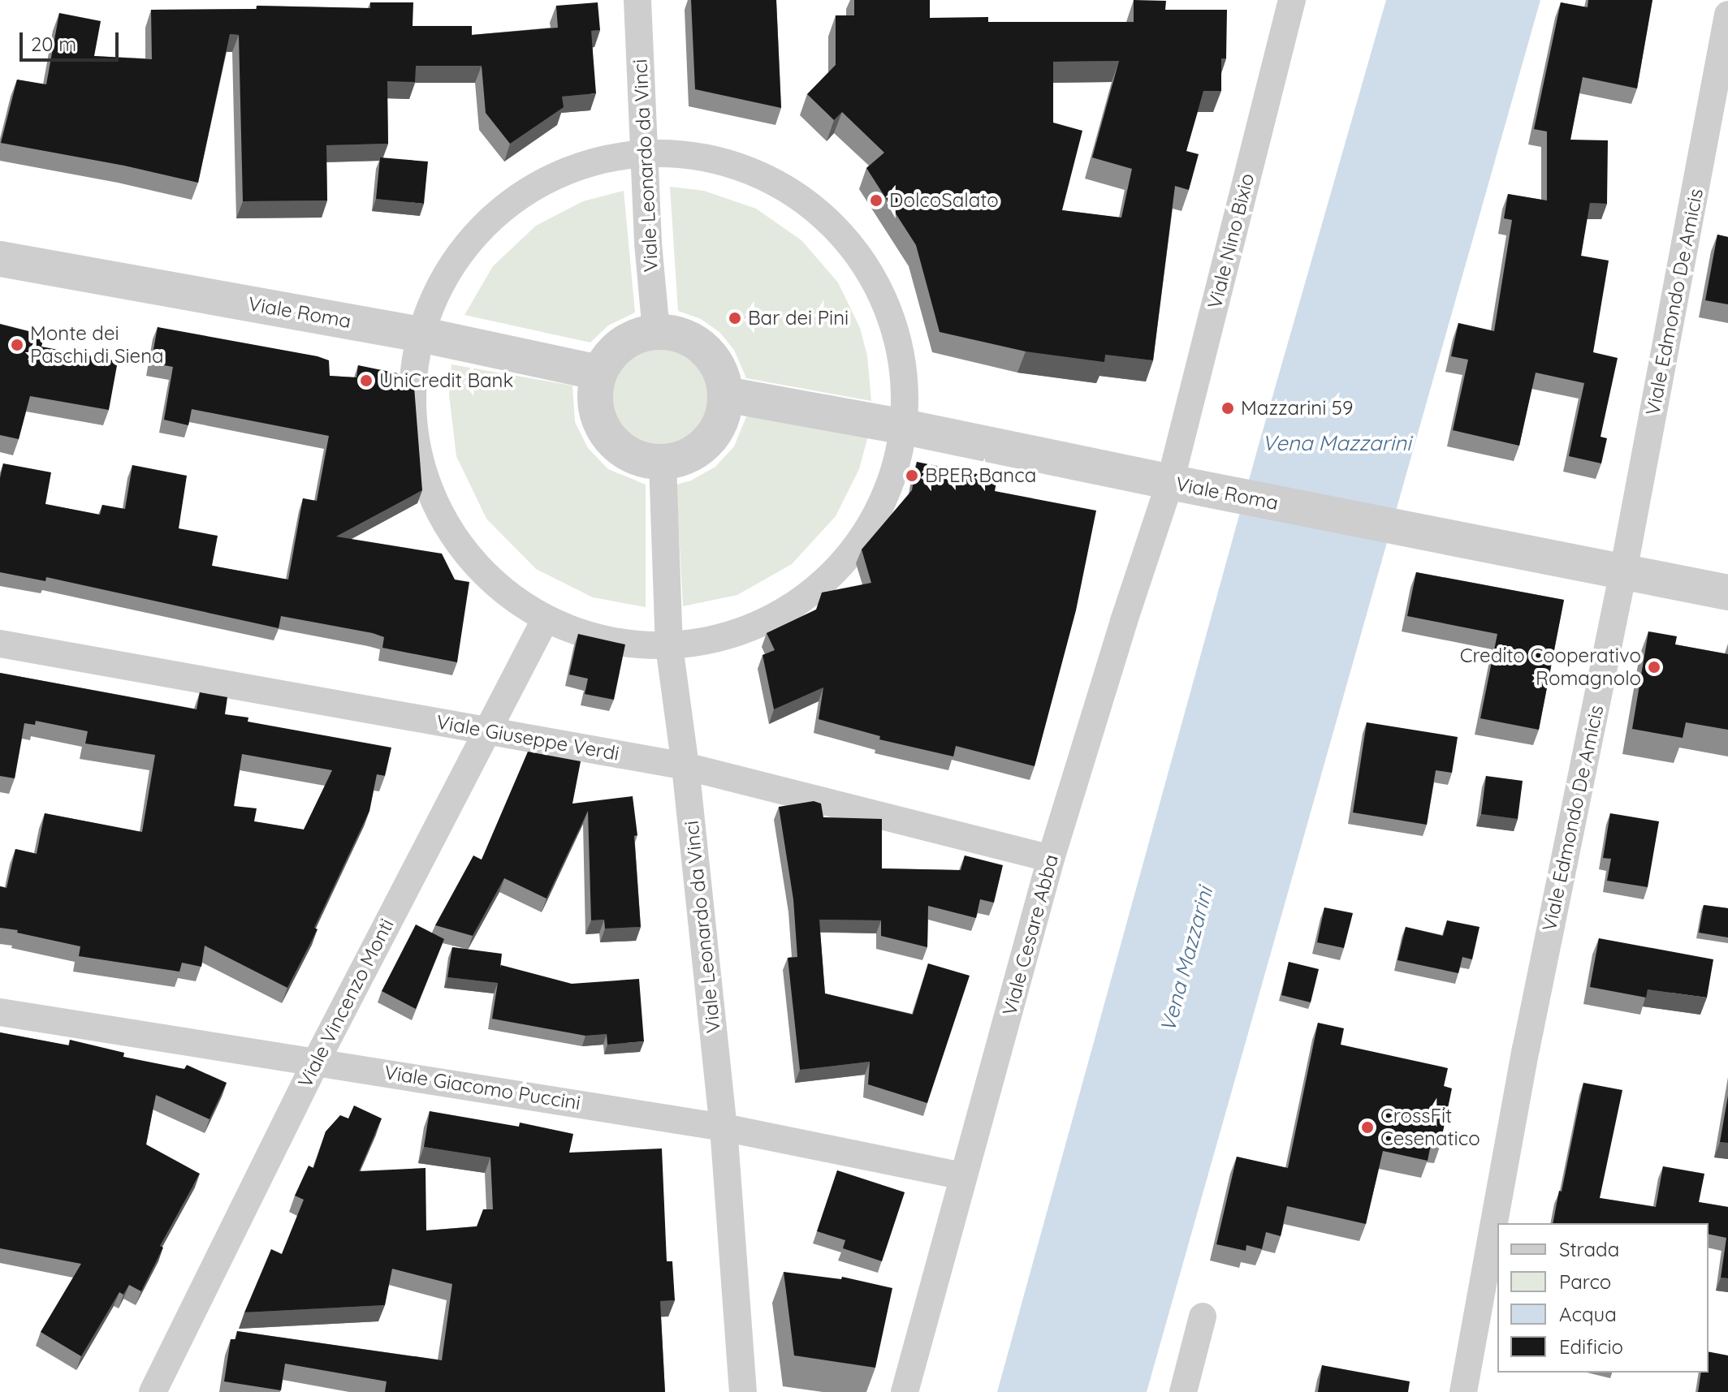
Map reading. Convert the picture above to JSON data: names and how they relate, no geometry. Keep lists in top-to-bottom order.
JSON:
{
  "streets": {
    "street": [
      "Viale Leonardo da Vinci",
      "Viale Nino Bixio",
      "Viale Edmondo De Amicis",
      "Viale Roma",
      "Viale Giuseppe Verdi",
      "Viale Cesare Abba",
      "Viale Vincenzo Monti",
      "Viale Giacomo Puccini"
    ]
  },
  "crossings": [
    ["Viale Leonardo da Vinci", "Viale Roma"],
    ["Viale Leonardo da Vinci", "Viale Giuseppe Verdi"],
    ["Viale Leonardo da Vinci", "Viale Giacomo Puccini"],
    ["Viale Nino Bixio", "Viale Roma"],
    ["Viale Nino Bixio", "Viale Cesare Abba"],
    ["Viale Edmondo De Amicis", "Viale Roma"],
    ["Viale Roma", "Viale Cesare Abba"],
    ["Viale Giuseppe Verdi", "Viale Cesare Abba"],
    ["Viale Giuseppe Verdi", "Viale Vincenzo Monti"],
    ["Viale Cesare Abba", "Viale Giacomo Puccini"],
    ["Viale Vincenzo Monti", "Viale Giacomo Puccini"]
  ],
  "water": ["Vena Mazzarini"],
  "places": [
    "DolcoSalato",
    "Bar dei Pini",
    "Monte dei Paschi di Siena",
    "UniCredit Bank",
    "Mazzarini 59",
    "BPER Banca",
    "Credito Cooperativo Romagnolo",
    "CrossFit Cesenatico"
  ],
  "legend": [
    "Strada",
    "Parco",
    "Acqua",
    "Edificio"
  ],
  "scale_bar": "20 m"
}
